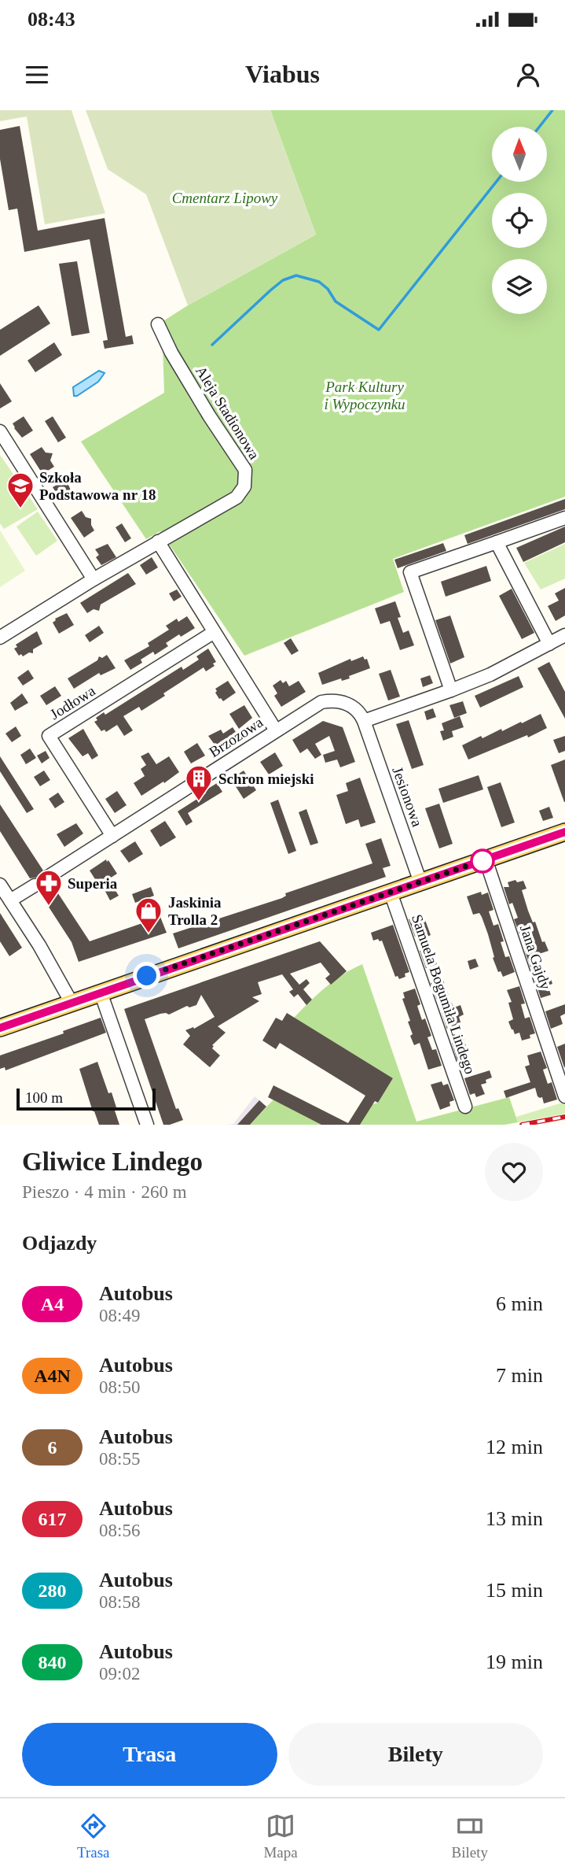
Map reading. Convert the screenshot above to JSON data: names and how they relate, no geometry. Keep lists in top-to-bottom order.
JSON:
{
  "streets": {
    "street": [
      "Aleja Stadionowa",
      "Jodłowa",
      "Brzozowa",
      "Jesionowa",
      "Jana Gajdy",
      "Samuela Bogumiła Lindego"
    ]
  },
  "crossings": [
    ["Jodłowa", "Brzozowa"],
    ["Brzozowa", "Jesionowa"]
  ],
  "parks": ["Cmentarz Lipowy", "Park Kultury i Wypoczynku"],
  "places": {
    "school or university": ["Szkoła Podstawowa nr 18"],
    "building": ["Schron miejski"],
    "pharmacy": ["Superia"],
    "shop": ["Jaskinia Trolla 2"]
  },
  "lines": ["bus line A4"],
  "scale_bar": "100 m",
  "north": "top",
  "page": {
    "status": "08:43",
    "header": "Viabus",
    "scale": "100 m",
    "heading": [
      ["Gliwice Lindego", "Pieszo · 4 min · 260 m"],
      "Odjazdy"
    ],
    "list": [
      {
        "mark": "A4",
        "name": "Autobus",
        "note": "08:49",
        "value": "6 min"
      },
      {
        "mark": "A4N",
        "name": "Autobus",
        "note": "08:50",
        "value": "7 min"
      },
      {
        "mark": "6",
        "name": "Autobus",
        "note": "08:55",
        "value": "12 min"
      },
      {
        "mark": "617",
        "name": "Autobus",
        "note": "08:56",
        "value": "13 min"
      },
      {
        "mark": "280",
        "name": "Autobus",
        "note": "08:58",
        "value": "15 min"
      },
      {
        "mark": "840",
        "name": "Autobus",
        "note": "09:02",
        "value": "19 min"
      }
    ],
    "buttons": ["Trasa", "Bilety"],
    "tabs": ["Trasa", "Mapa", "Bilety"]
  }
}
